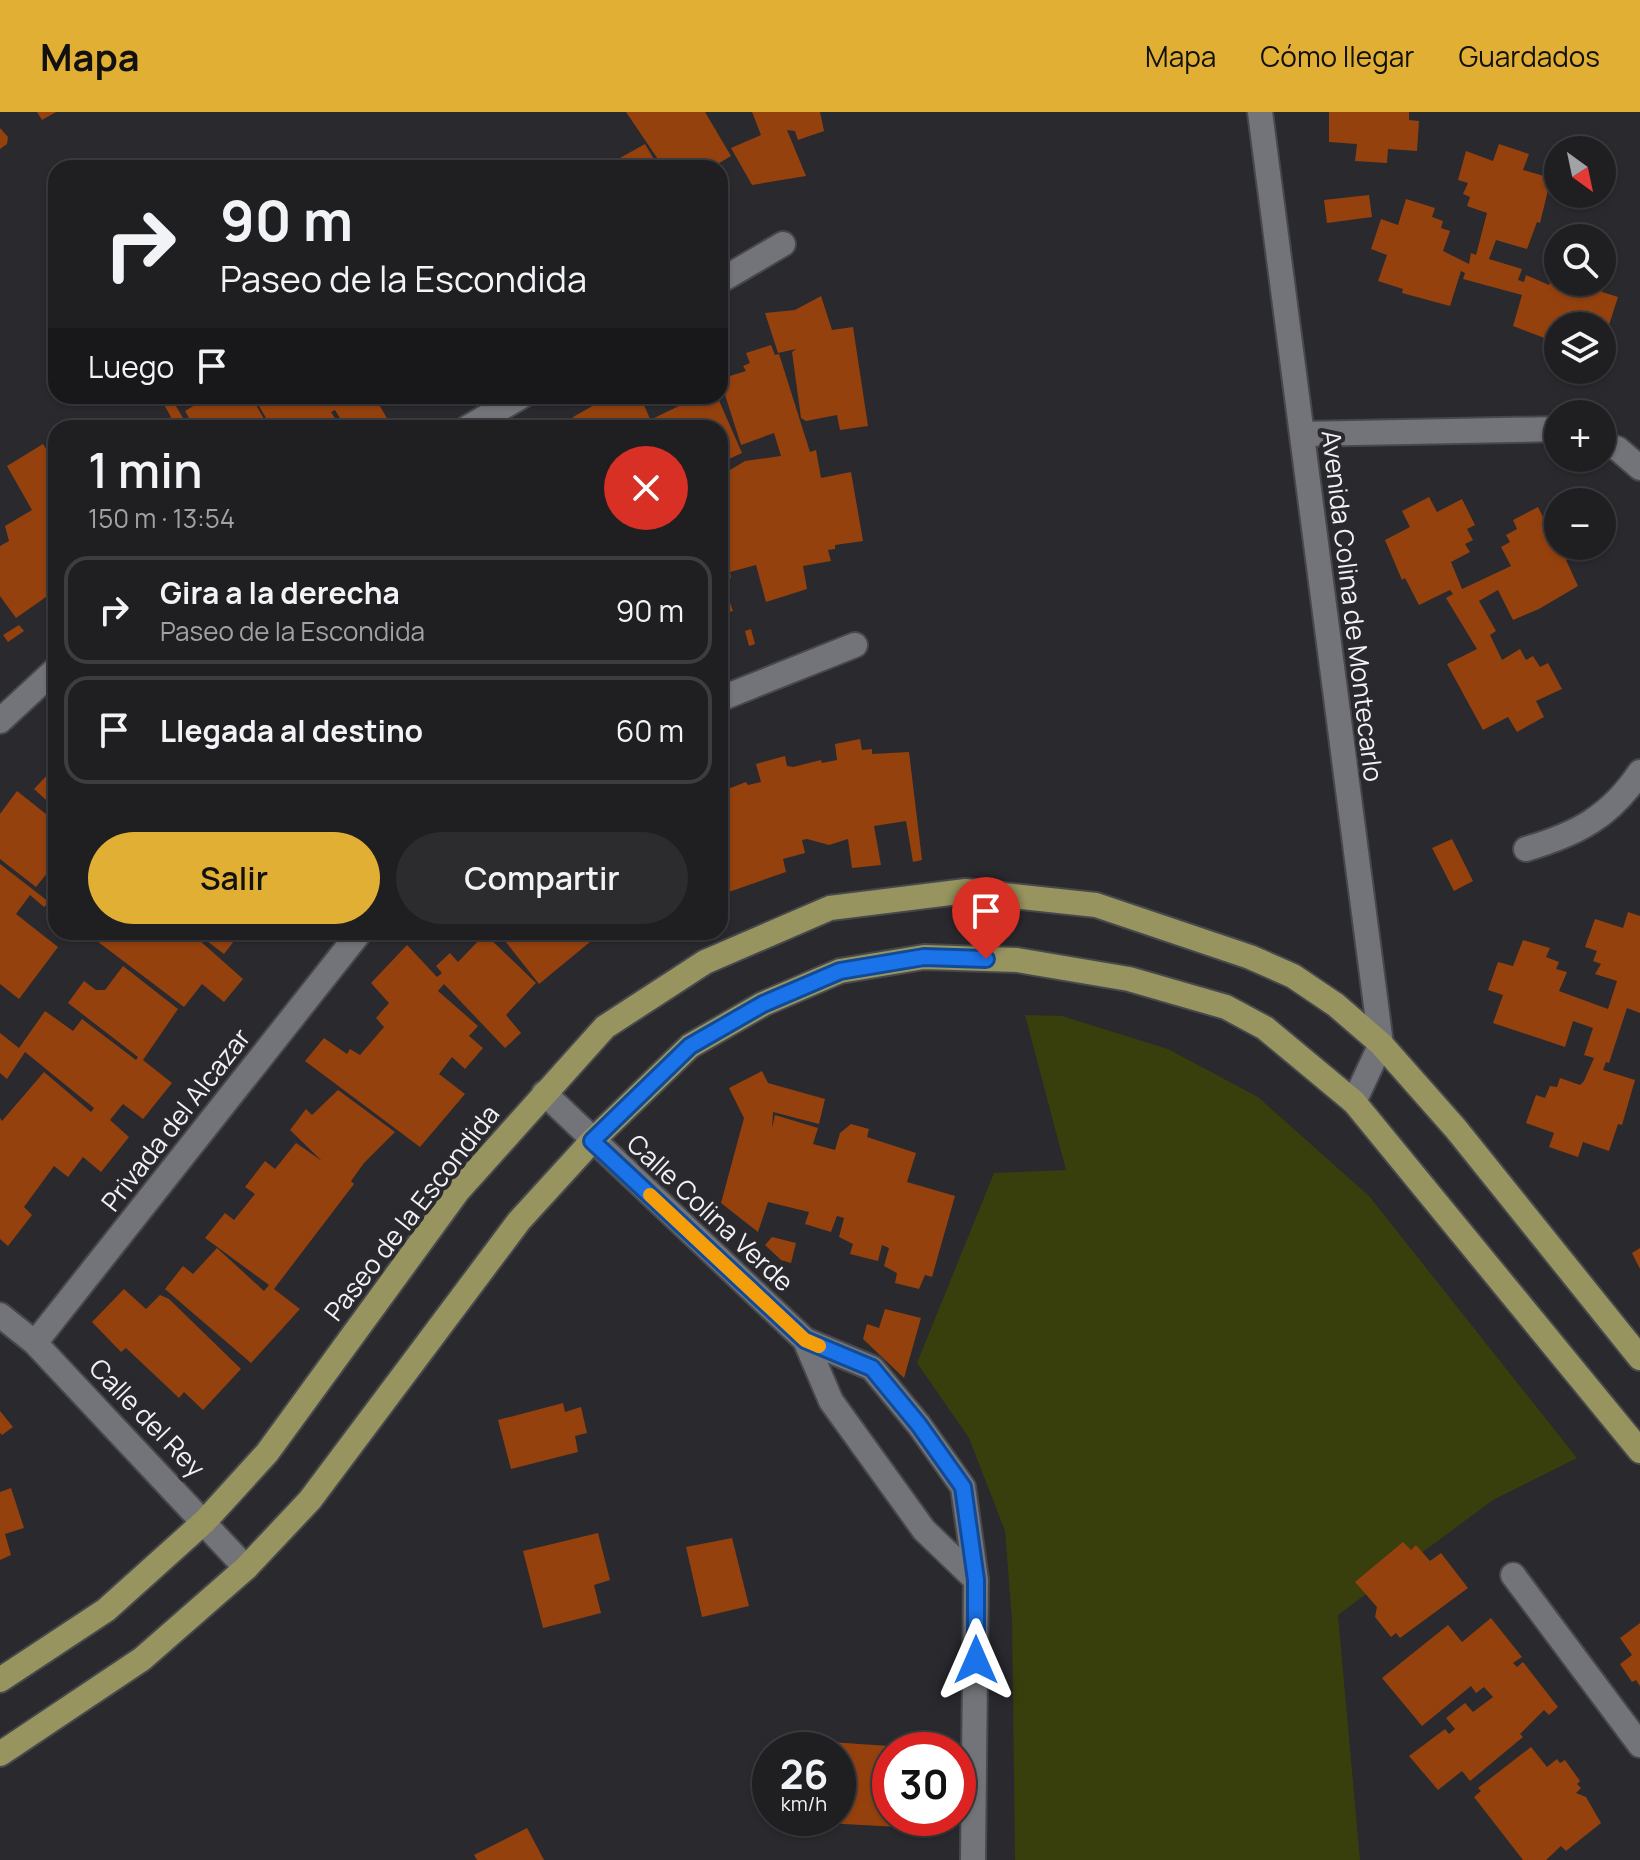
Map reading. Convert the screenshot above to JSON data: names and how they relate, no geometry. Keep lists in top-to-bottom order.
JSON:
{
  "streets": {
    "main road": ["Paseo de la Escondida"],
    "street": [
      "Avenida Colina de Montecarlo",
      "Privada del Alcazar",
      "Calle Colina Verde",
      "Calle del Rey"
    ]
  },
  "crossings": [
    ["Avenida Colina de Montecarlo", "Paseo de la Escondida"],
    ["Privada del Alcazar", "Calle del Rey"],
    ["Paseo de la Escondida", "Calle Colina Verde"],
    ["Paseo de la Escondida", "Calle del Rey"]
  ],
  "north": "bottom right",
  "page": {
    "header": "Mapa",
    "nav": ["Mapa", "Cómo llegar", "Guardados"],
    "map_buttons": ["+", "−"],
    "turn": ["90 m", "Paseo de la Escondida"],
    "then": "Luego",
    "heading": ["1 min", "150 m · 13:54"],
    "list": [
      {
        "name": "Gira a la derecha",
        "note": "Paseo de la Escondida",
        "value": "90 m"
      },
      {
        "name": "Llegada al destino",
        "value": "60 m"
      }
    ],
    "buttons": ["Salir", "Compartir"],
    "speed": "26 km/h",
    "limit": "30"
  }
}
